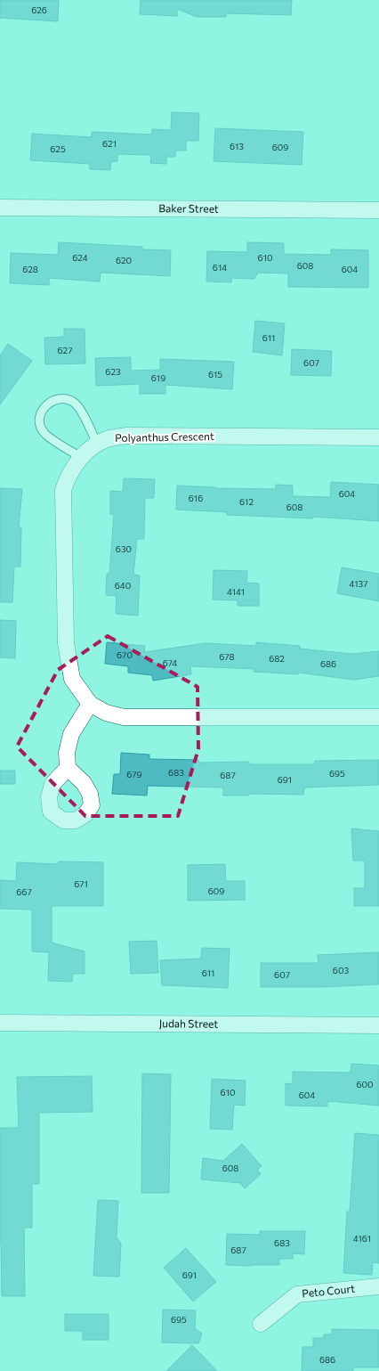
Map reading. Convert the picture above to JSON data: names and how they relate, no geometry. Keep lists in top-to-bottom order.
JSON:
{
  "streets": {
    "street": [
      "Baker Street",
      "Polyanthus Crescent",
      "Judah Street",
      "Peto Court"
    ]
  },
  "house_numbers": [
    "626",
    "621",
    "613",
    "609",
    "625",
    "624",
    "610",
    "620",
    "608",
    "614",
    "628",
    "604",
    "611",
    "627",
    "607",
    "623",
    "615",
    "619",
    "604",
    "616",
    "612",
    "608",
    "630",
    "4137",
    "640",
    "4141",
    "670",
    "678",
    "682",
    "674",
    "686",
    "683",
    "695",
    "679",
    "687",
    "691",
    "671",
    "609",
    "667",
    "603",
    "611",
    "607",
    "600",
    "610",
    "604",
    "608",
    "4161",
    "683",
    "687",
    "691",
    "695",
    "686"
  ]
}
